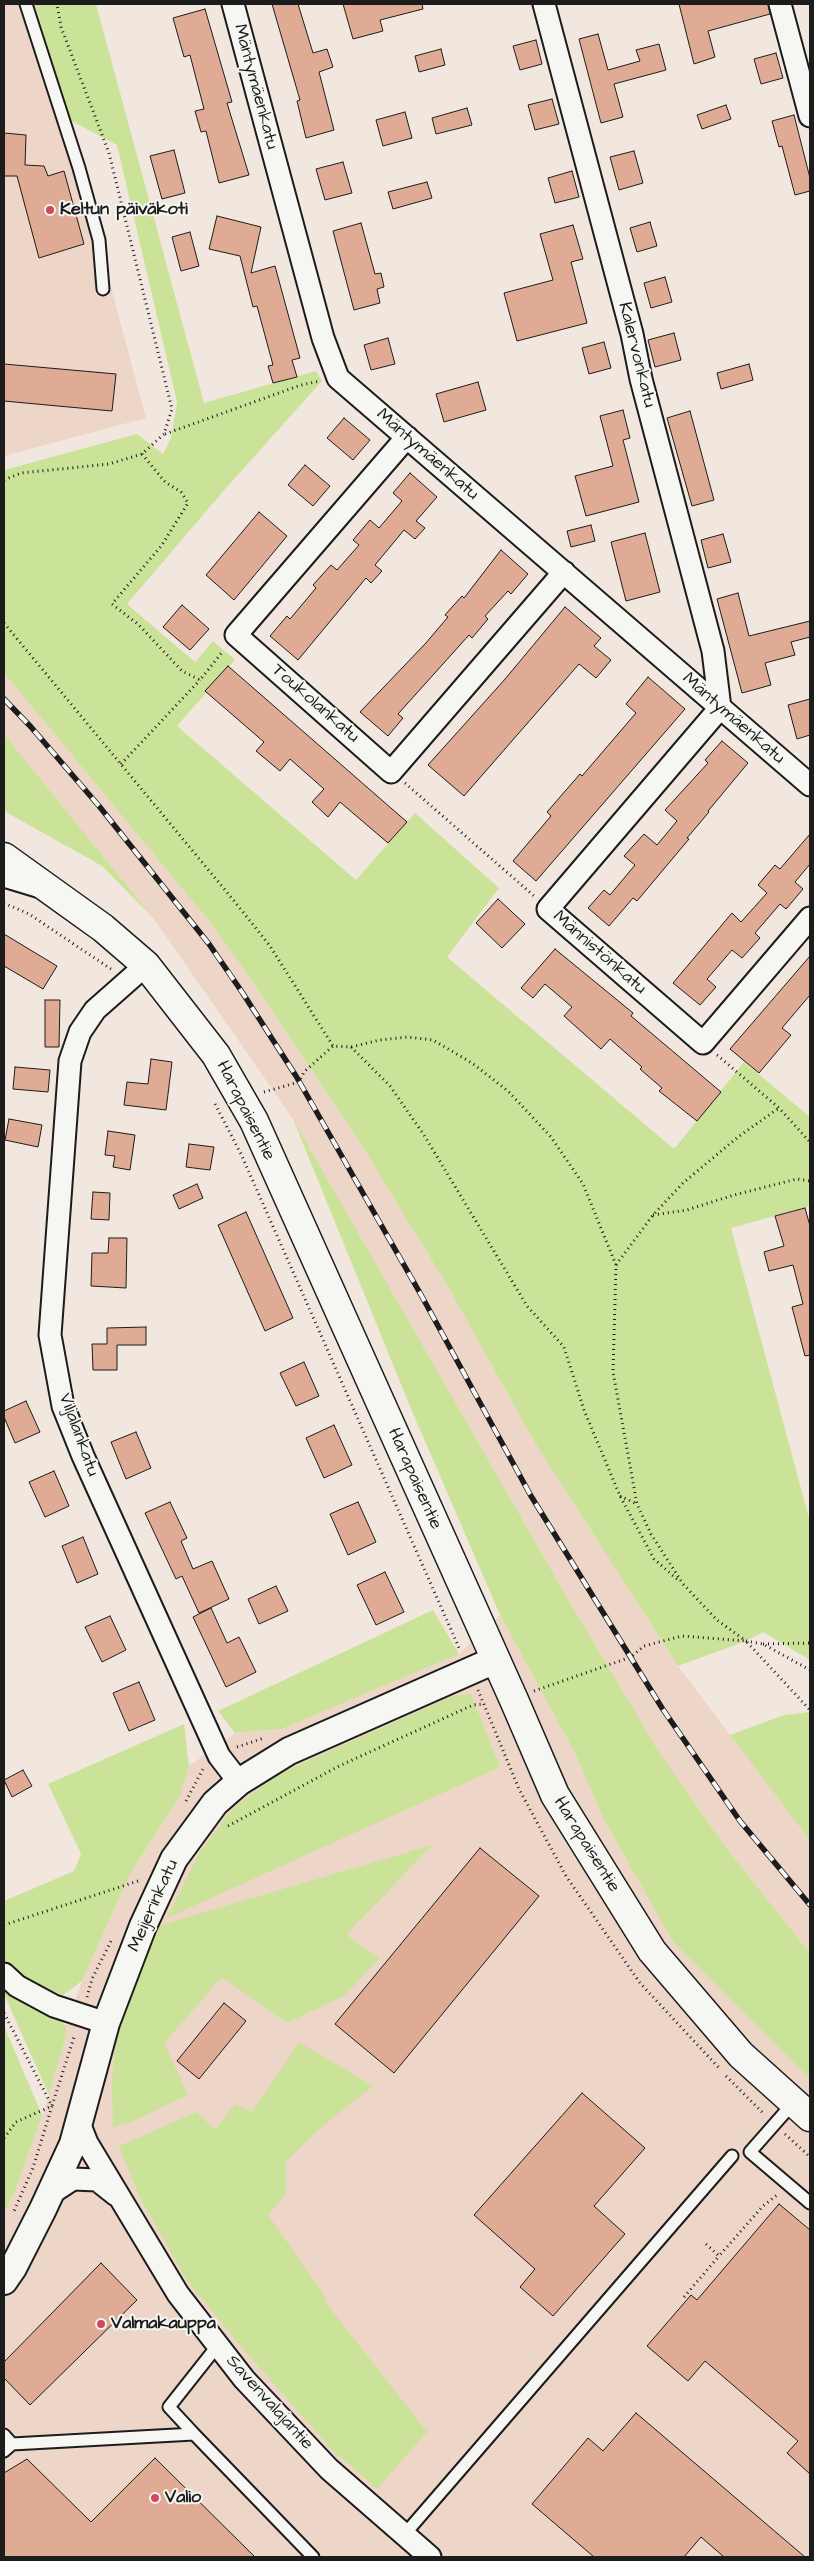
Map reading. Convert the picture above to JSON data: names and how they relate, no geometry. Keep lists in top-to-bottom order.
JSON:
{
  "streets": {
    "main road": ["Harapaisentie"],
    "street": [
      "Mäntymäenkatu",
      "Kalervonkatu",
      "Toukolankatu",
      "Männistönkatu",
      "Viljalankatu",
      "Meijerinkatu",
      "Savenvalajantie"
    ]
  },
  "crossings": [
    ["Mäntymäenkatu", "Kalervonkatu"],
    ["Mäntymäenkatu", "Männistönkatu"],
    ["Kalervonkatu", "Männistönkatu"],
    ["Harapaisentie", "Viljalankatu"],
    ["Harapaisentie", "Meijerinkatu"],
    ["Viljalankatu", "Meijerinkatu"],
    ["Meijerinkatu", "Savenvalajantie"]
  ],
  "places": ["Keltun päiväkoti", "Valmakauppa", "Valio"]
}
